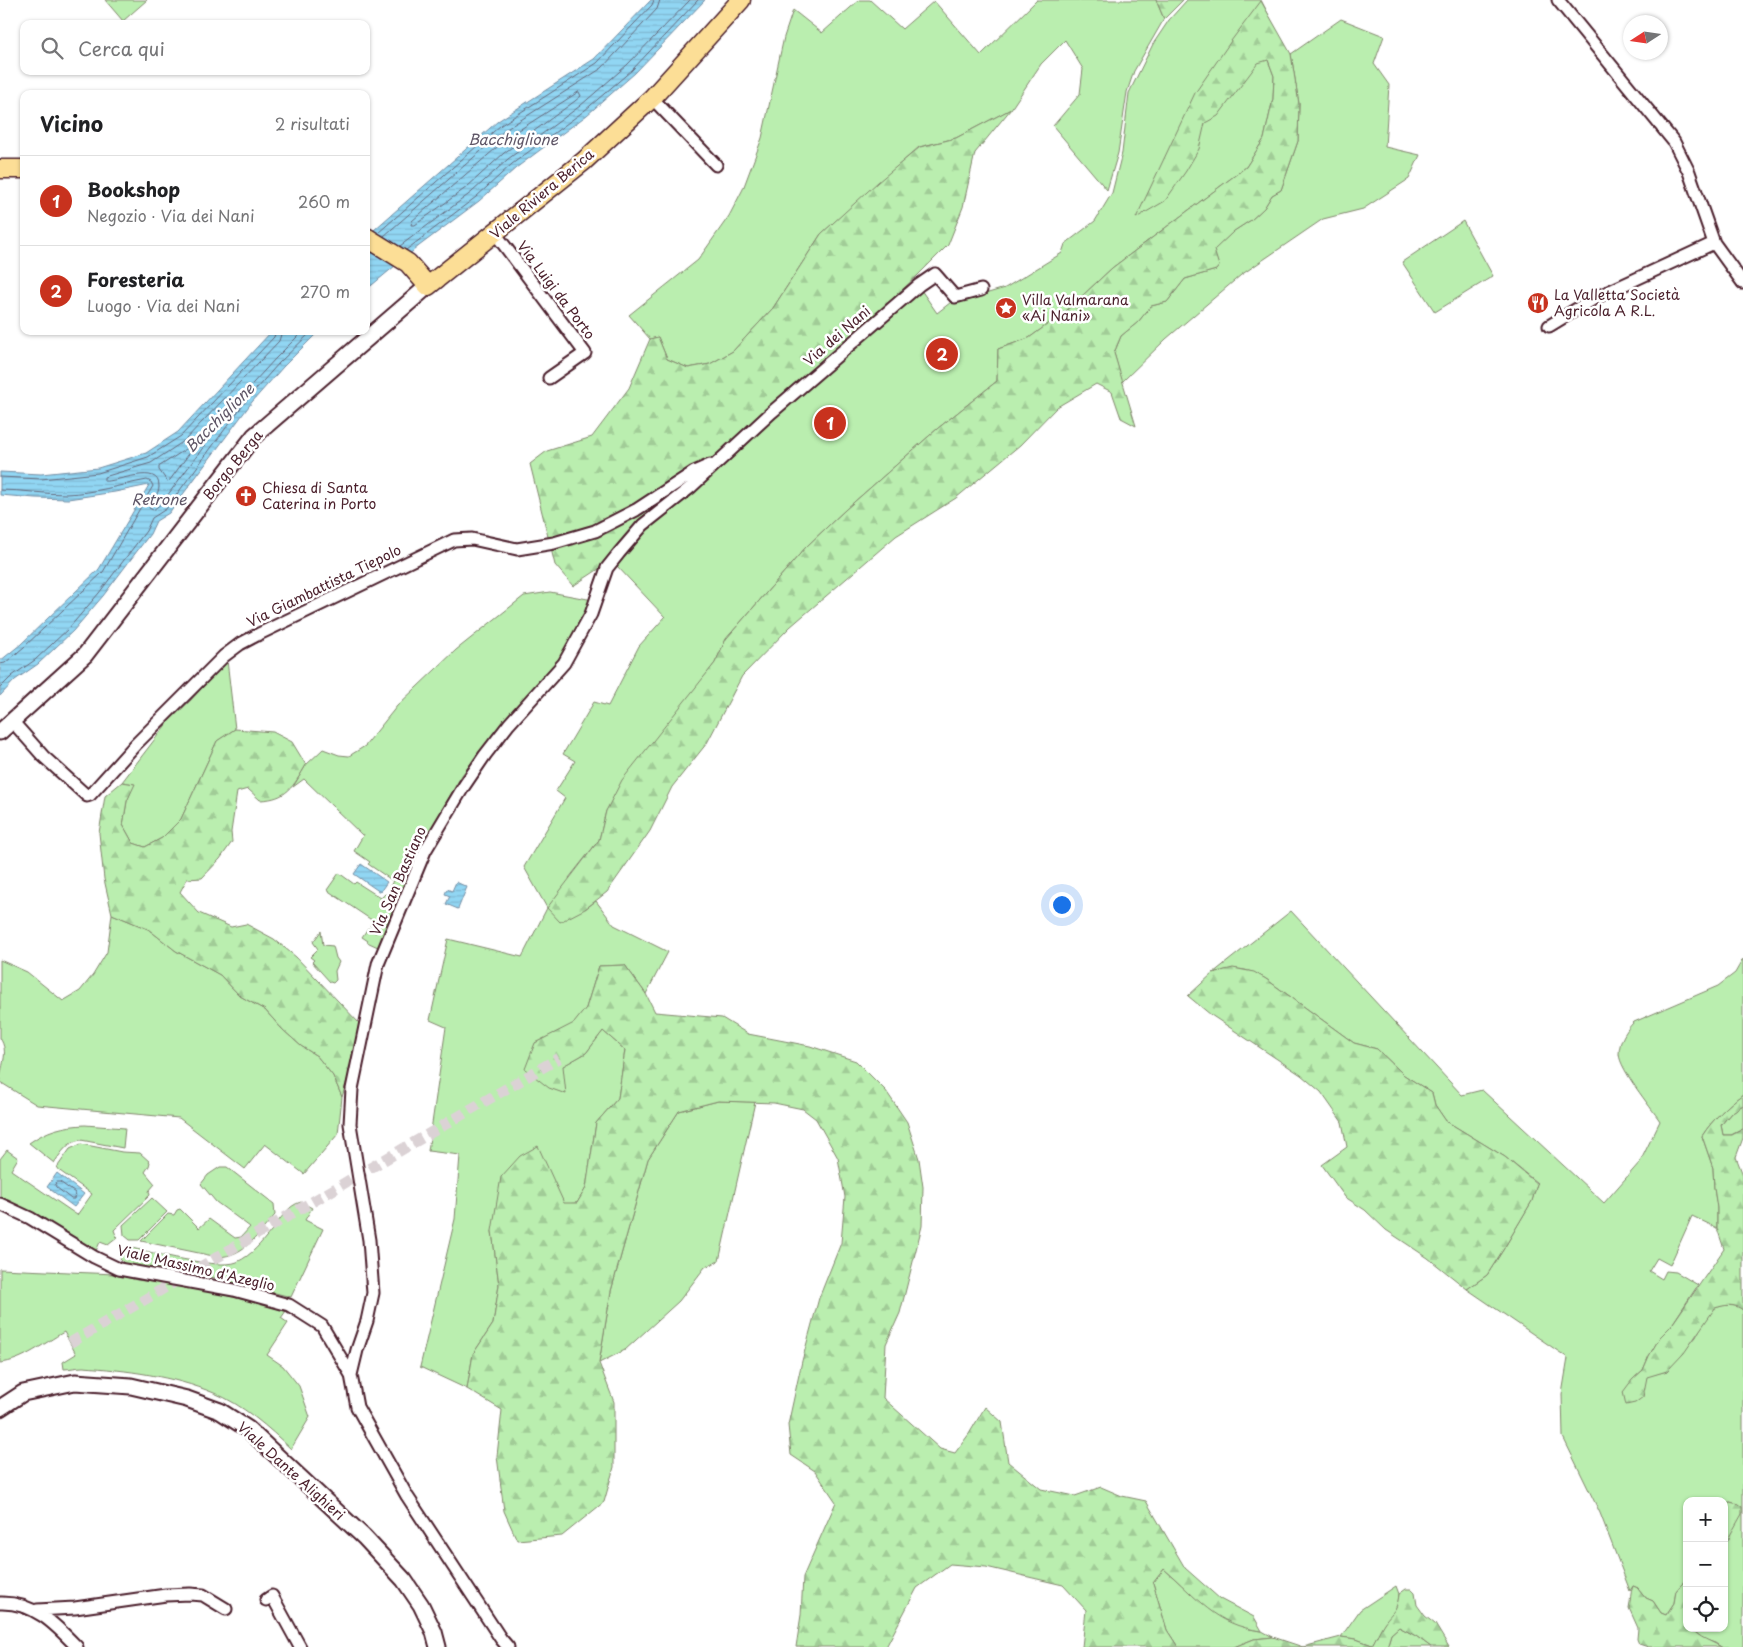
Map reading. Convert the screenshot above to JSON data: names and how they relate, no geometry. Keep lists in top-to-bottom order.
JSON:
{
  "streets": {
    "main road": ["Viale Riviera Berica", "Borgo Berga", "Viale Dante Alighieri"],
    "street": [
      "Via Luigi da Porto",
      "Via dei Nani",
      "Via Giambattista Tiepolo",
      "Via San Bastiano",
      "Viale Massimo d'Azeglio"
    ]
  },
  "crossings": [
    ["Viale Riviera Berica", "Via Luigi da Porto"],
    ["Viale Riviera Berica", "Borgo Berga"],
    ["Via dei Nani", "Via Giambattista Tiepolo"],
    ["Via dei Nani", "Via San Bastiano"],
    ["Borgo Berga", "Via Giambattista Tiepolo"],
    ["Via Giambattista Tiepolo", "Via San Bastiano"],
    ["Via San Bastiano", "Viale Massimo d'Azeglio"]
  ],
  "water": ["Bacchiglione", "Retrone"],
  "places": {
    "restaurant": ["La Valletta Società Agricola A R.L."],
    "place": ["Villa Valmarana «Ai Nani»"],
    "church": ["Chiesa di Santa Caterina in Porto"]
  },
  "north": "left",
  "page": {
    "search": "Cerca qui",
    "heading": ["Vicino", "2 risultati"],
    "list": [
      {
        "mark": "1",
        "name": "Bookshop",
        "note": "Negozio · Via dei Nani",
        "value": "260 m"
      },
      {
        "mark": "2",
        "name": "Foresteria",
        "note": "Luogo · Via dei Nani",
        "value": "270 m"
      }
    ],
    "pins": ["2", "1"],
    "map_buttons": ["+", "−"]
  }
}
